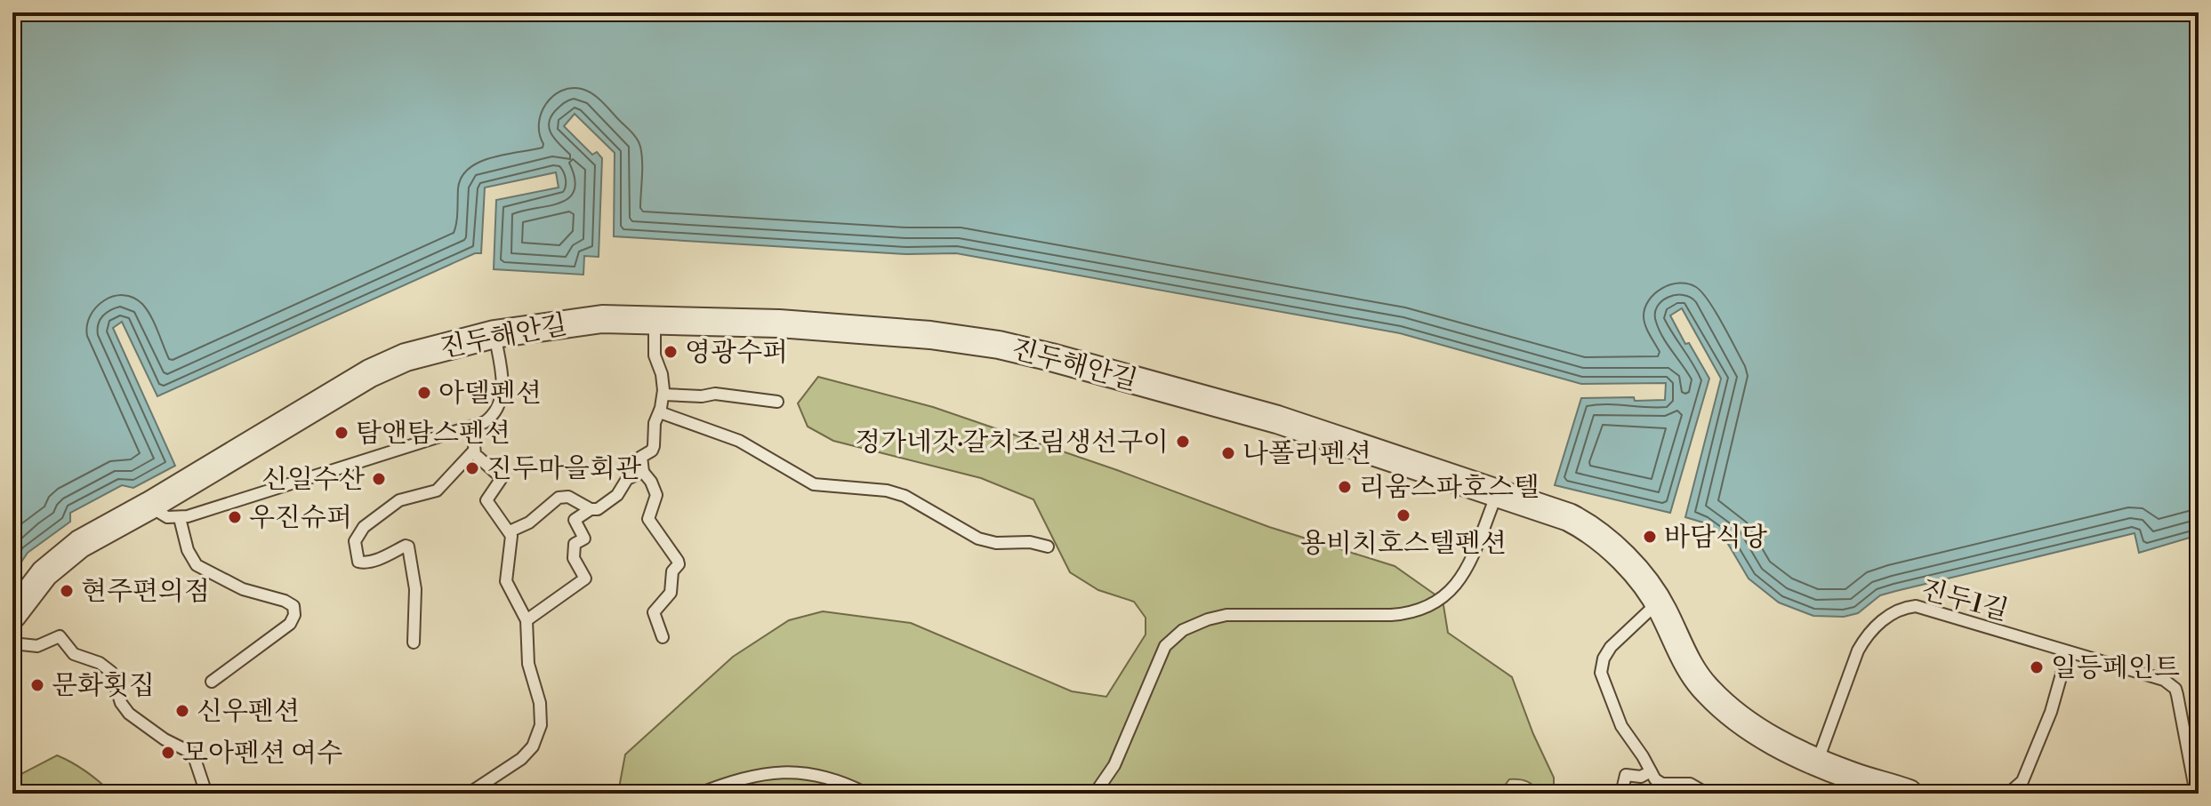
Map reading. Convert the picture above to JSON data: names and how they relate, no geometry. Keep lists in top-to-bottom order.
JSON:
{
  "streets": {
    "street": ["진두해안길"],
    "lane": ["진두1길"]
  },
  "crossings": [
    ["진두해안길", "진두1길"]
  ],
  "places": [
    "영광수퍼",
    "아델펜션",
    "탐앤탐스펜션",
    "정가네갓·갈치조림생선구이",
    "나폴리펜션",
    "진두마을회관",
    "신일수산",
    "리움스파호스텔",
    "용비치호스텔펜션",
    "우진슈퍼",
    "바담식당",
    "현주편의점",
    "일등페인트",
    "문화횟집",
    "신우펜션",
    "모아펜션 여수"
  ]
}
